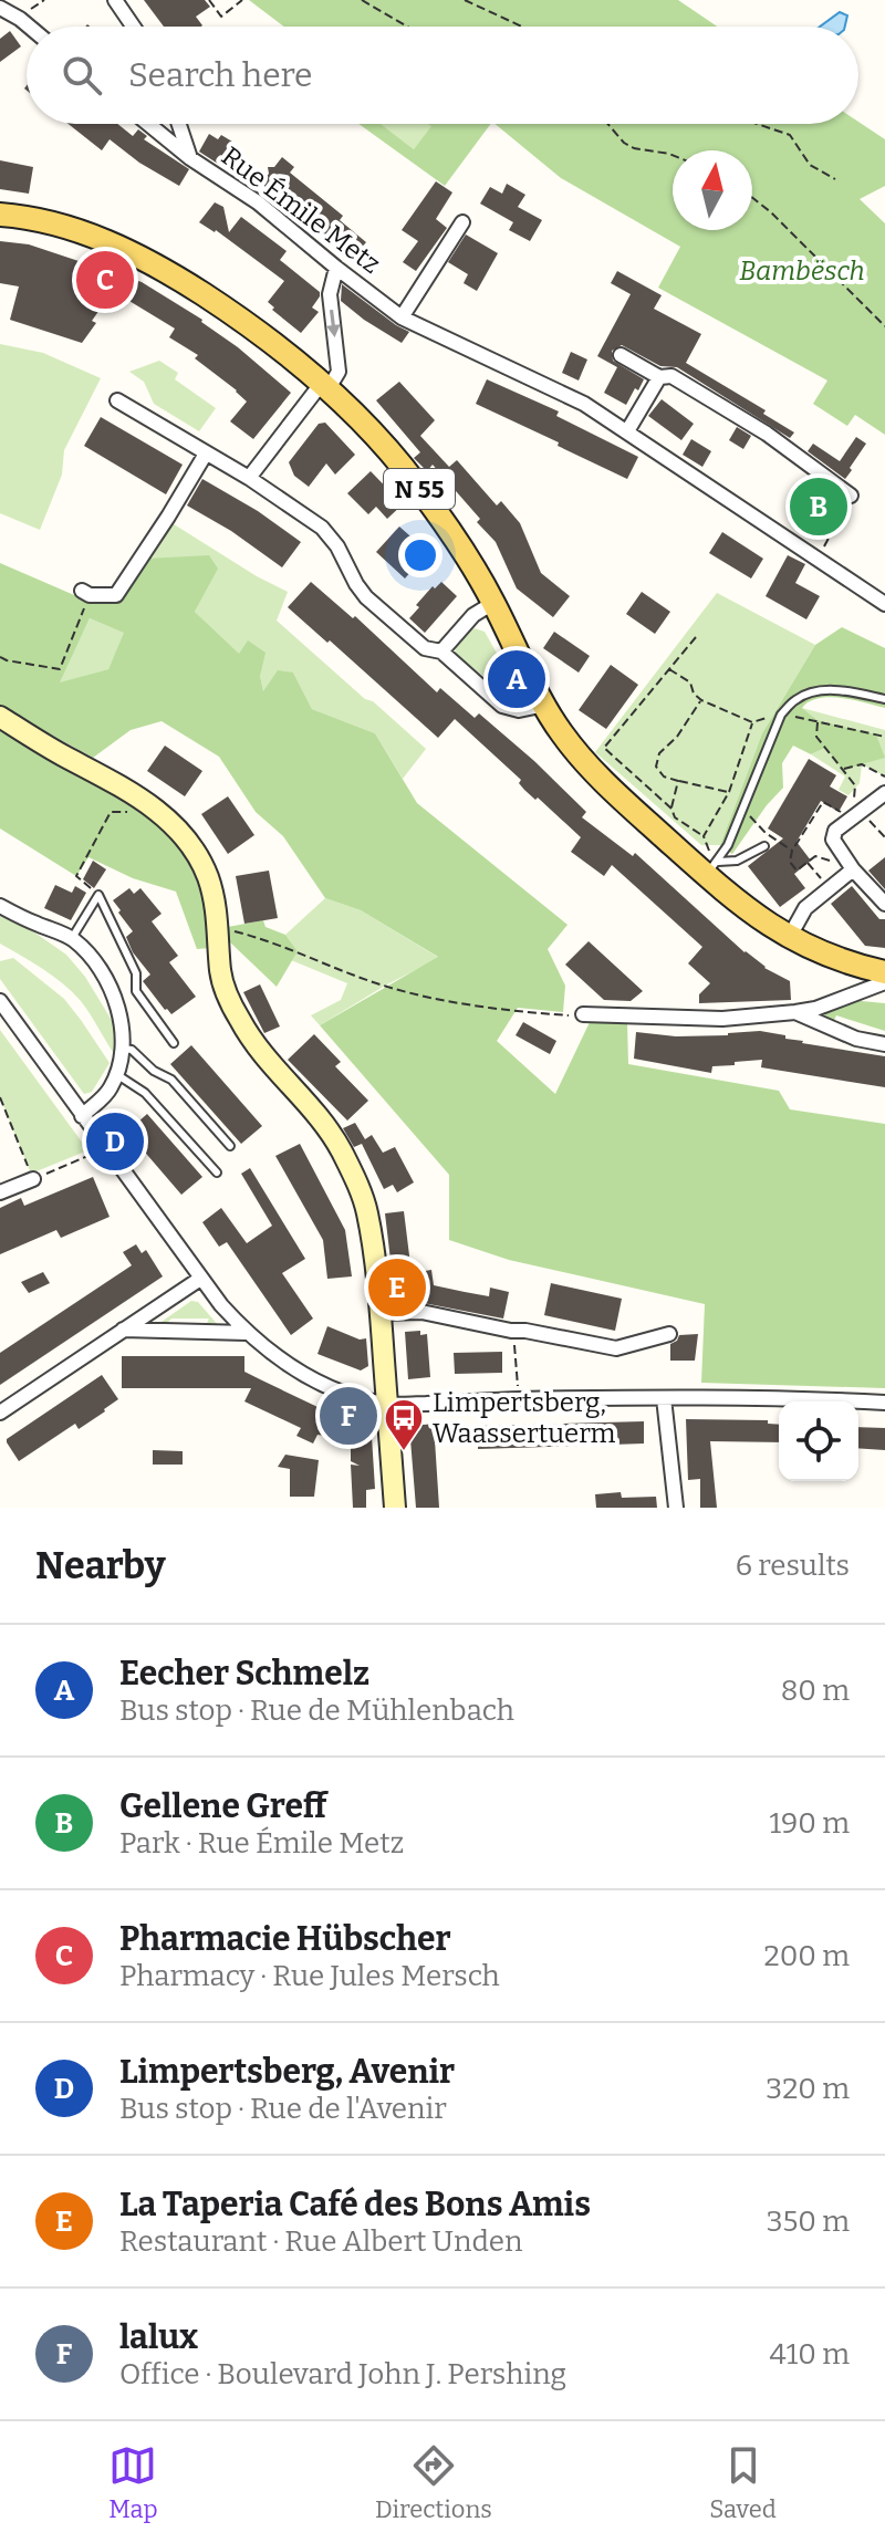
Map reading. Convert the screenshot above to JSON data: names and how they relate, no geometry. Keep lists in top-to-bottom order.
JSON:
{
  "streets": {
    "main road": ["N 55"],
    "street": ["Rue Émile Metz"]
  },
  "parks": ["Bambësch"],
  "places": {
    "bus stop": ["Limpertsberg, Waassertuerm"]
  },
  "north": "top",
  "page": {
    "search": "Search here",
    "pins": [
      "C",
      "B",
      "A",
      "D",
      "E",
      "F"
    ],
    "heading": ["Nearby", "6 results"],
    "list": [
      {
        "mark": "A",
        "name": "Eecher Schmelz",
        "note": "Bus stop · Rue de Mühlenbach",
        "value": "80 m"
      },
      {
        "mark": "B",
        "name": "Gellene Greff",
        "note": "Park · Rue Émile Metz",
        "value": "190 m"
      },
      {
        "mark": "C",
        "name": "Pharmacie Hübscher",
        "note": "Pharmacy · Rue Jules Mersch",
        "value": "200 m"
      },
      {
        "mark": "D",
        "name": "Limpertsberg, Avenir",
        "note": "Bus stop · Rue de l'Avenir",
        "value": "320 m"
      },
      {
        "mark": "E",
        "name": "La Taperia Café des Bons Amis",
        "note": "Restaurant · Rue Albert Unden",
        "value": "350 m"
      },
      {
        "mark": "F",
        "name": "lalux",
        "note": "Office · Boulevard John J. Pershing",
        "value": "410 m"
      }
    ],
    "nav": ["Map", "Directions", "Saved"]
  }
}
